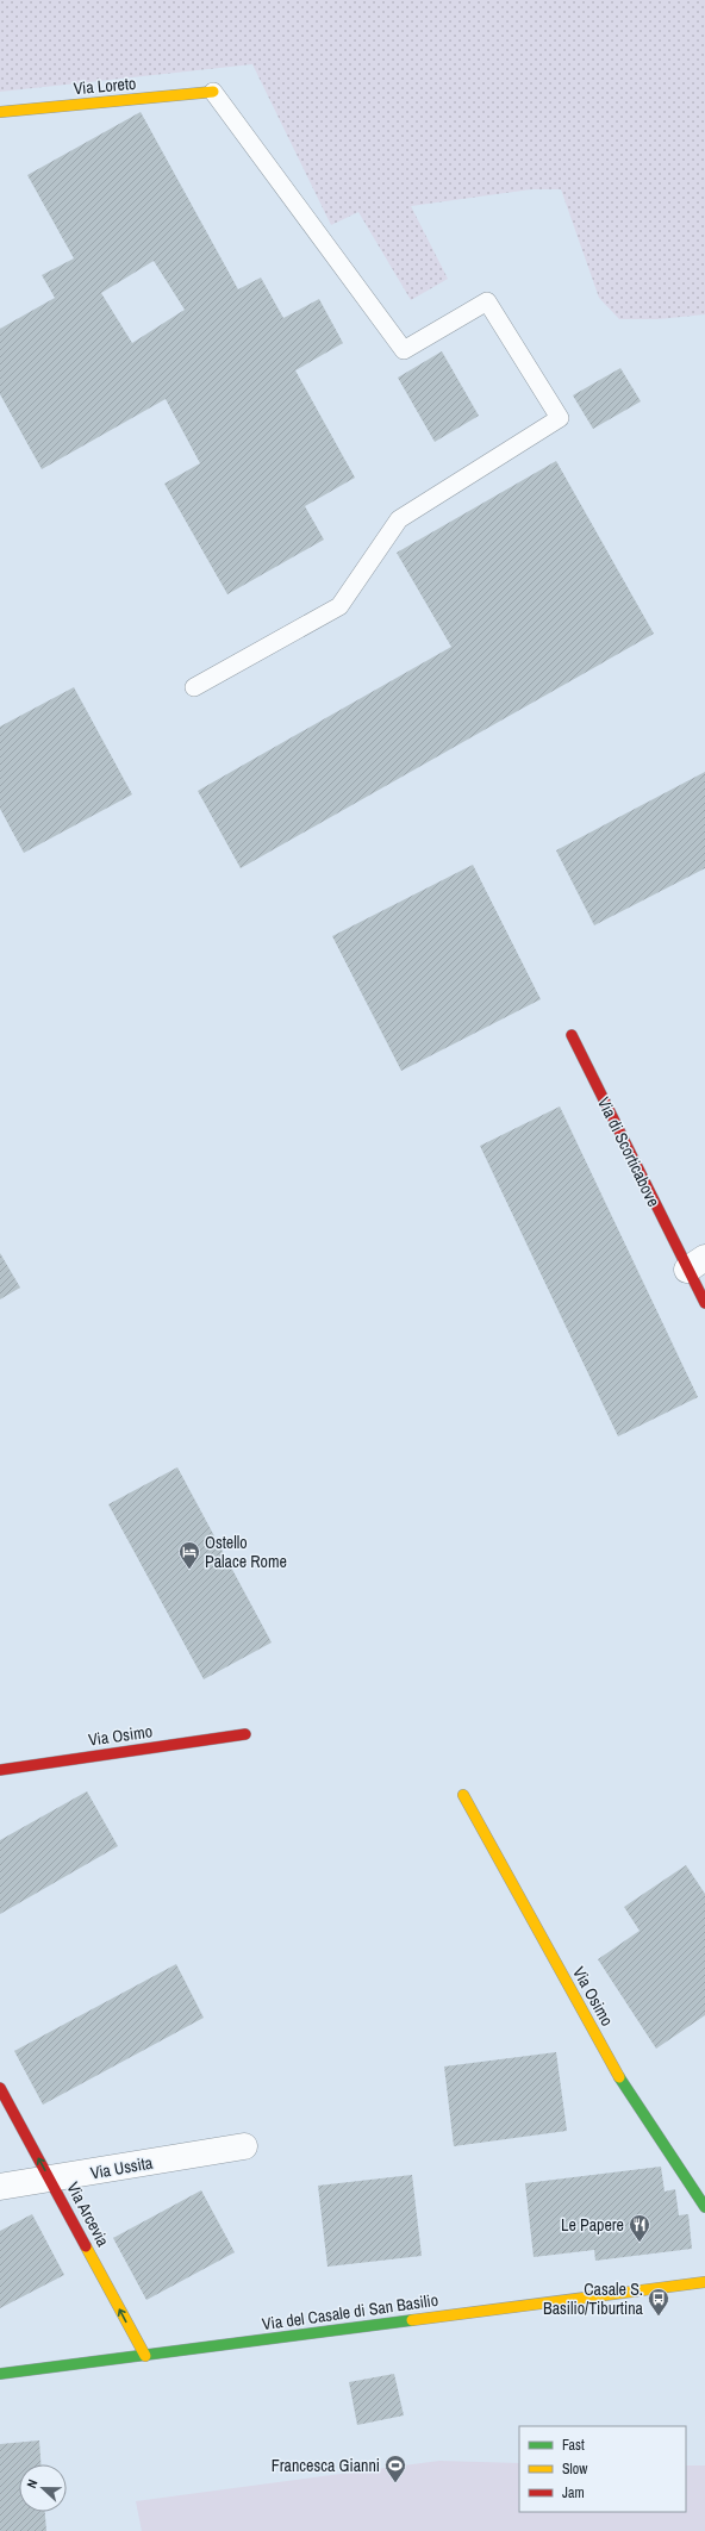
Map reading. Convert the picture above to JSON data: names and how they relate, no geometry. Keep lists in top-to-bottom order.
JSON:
{
  "streets": {
    "street": [
      "Via Loreto",
      "Via di Scorticabove",
      "Via Osimo",
      "Via Ussita",
      "Via Arcevia",
      "Via del Casale di San Basilio"
    ]
  },
  "crossings": [
    ["Via Ussita", "Via Arcevia"],
    ["Via Arcevia", "Via del Casale di San Basilio"]
  ],
  "one_way": ["Via Arcevia"],
  "places": {
    "hotel": ["Ostello Palace Rome"],
    "restaurant": ["Le Papere"],
    "bus stop": ["Casale S. Basilio/Tiburtina"],
    "sports": ["Francesca Gianni"]
  },
  "legend": ["Fast", "Slow", "Jam"],
  "north": "left"
}
